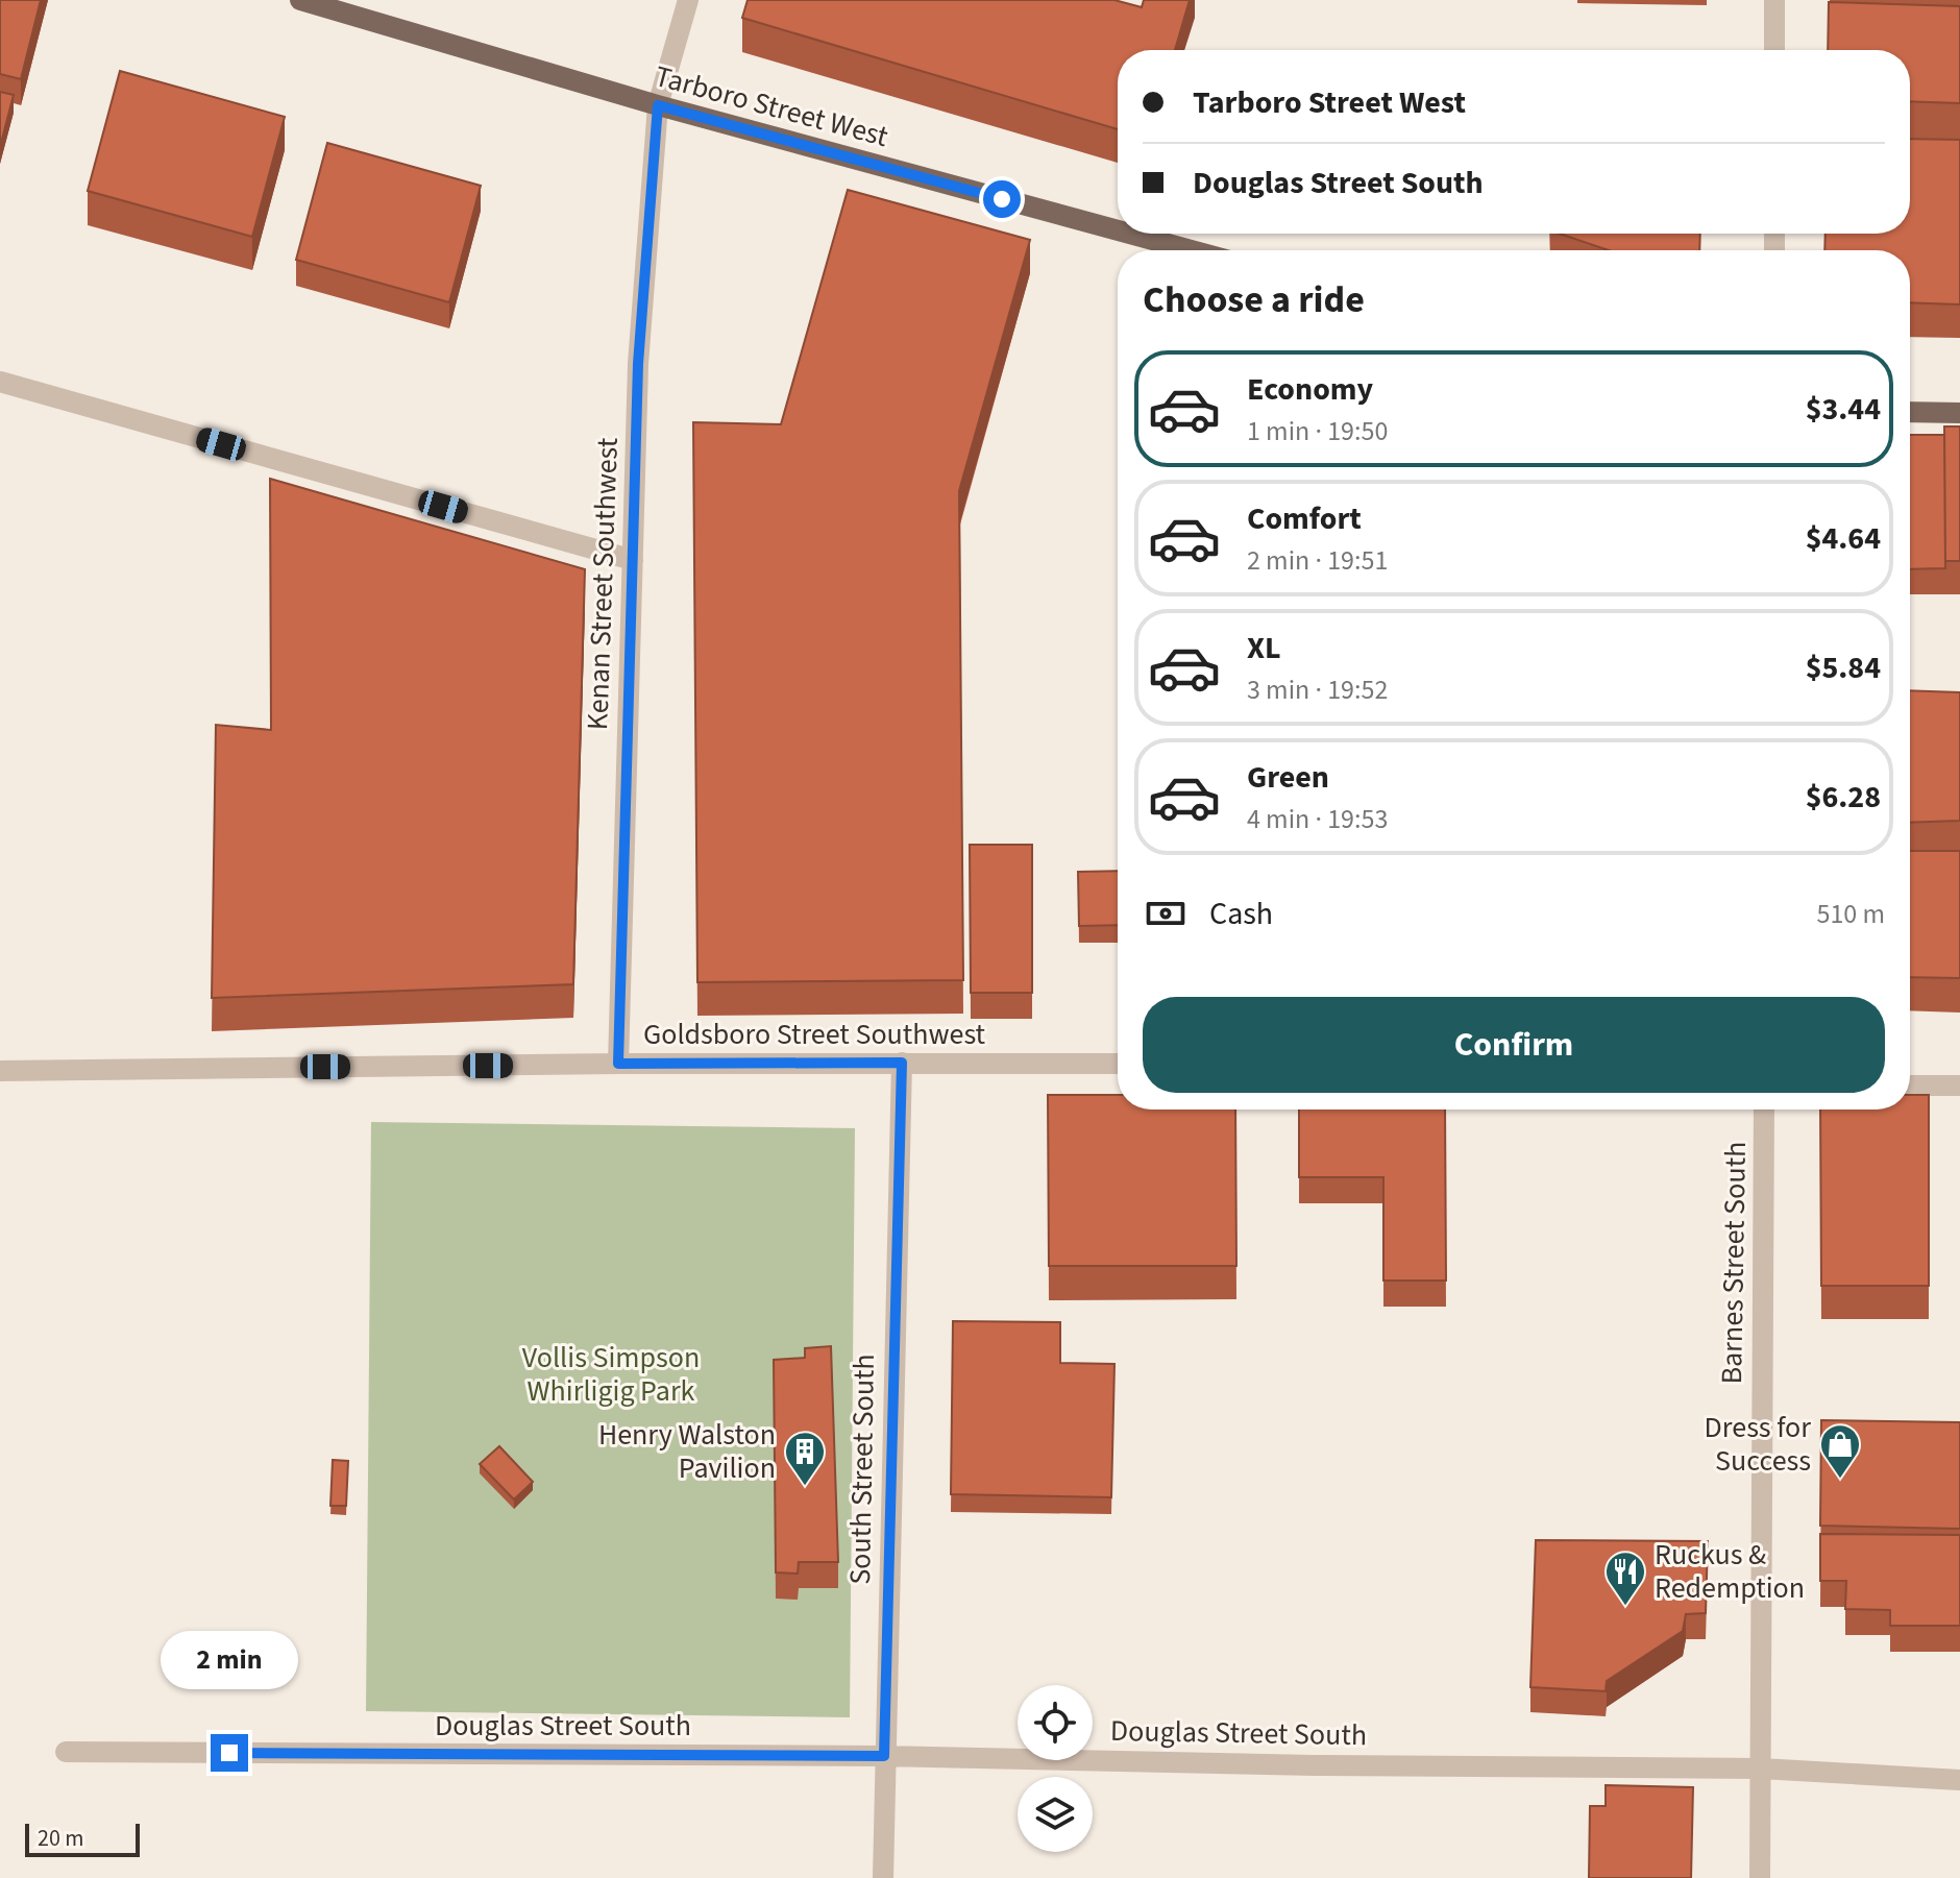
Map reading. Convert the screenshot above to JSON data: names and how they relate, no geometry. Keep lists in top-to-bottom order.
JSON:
{
  "streets": {
    "main road": ["Tarboro Street West"],
    "street": [
      "Kenan Street Southwest",
      "Goldsboro Street Southwest",
      "Barnes Street South",
      "South Street South",
      "Douglas Street South"
    ]
  },
  "crossings": [
    ["Tarboro Street West", "Kenan Street Southwest"],
    ["Kenan Street Southwest", "Goldsboro Street Southwest"],
    ["Goldsboro Street Southwest", "South Street South"],
    ["Barnes Street South", "Douglas Street South"],
    ["South Street South", "Douglas Street South"]
  ],
  "parks": ["Vollis Simpson Whirligig Park"],
  "places": {
    "shop": ["Dress for Success"],
    "building": ["Henry Walston Pavilion"],
    "restaurant": ["Ruckus & Redemption"]
  },
  "scale_bar": "20 m",
  "page": {
    "banner": ["Tarboro Street West", "Douglas Street South"],
    "heading": "Choose a ride",
    "list": [
      {
        "name": "Economy",
        "note": "1 min · 19:50",
        "value": "$3.44"
      },
      {
        "name": "Comfort",
        "note": "2 min · 19:51",
        "value": "$4.64"
      },
      {
        "name": "XL",
        "note": "3 min · 19:52",
        "value": "$5.84"
      },
      {
        "name": "Green",
        "note": "4 min · 19:53",
        "value": "$6.28"
      }
    ],
    "pay": ["Cash", "510 m"],
    "buttons": "Confirm",
    "bubble": "2 min",
    "scale": "20 m"
  }
}
